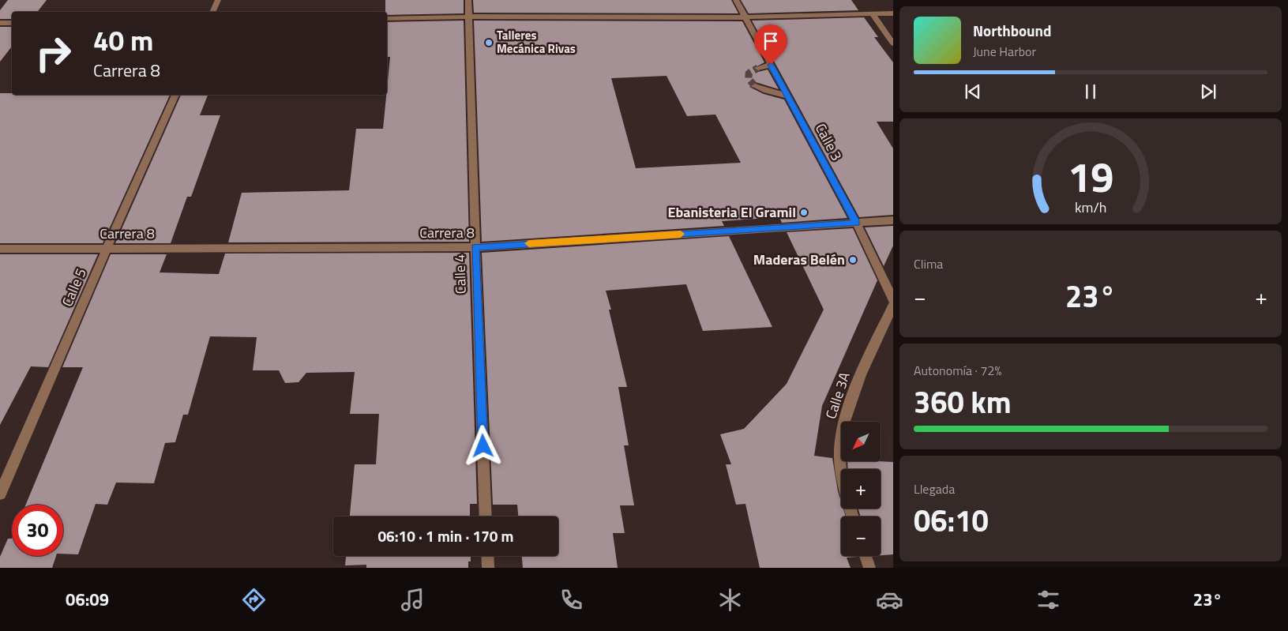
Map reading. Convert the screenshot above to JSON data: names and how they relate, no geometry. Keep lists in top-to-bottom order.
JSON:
{
  "streets": {
    "street": [
      "Calle 3",
      "Carrera 8",
      "Calle 4",
      "Calle 5",
      "Calle 3A"
    ]
  },
  "crossings": [
    ["Calle 3", "Carrera 8"],
    ["Carrera 8", "Calle 4"],
    ["Carrera 8", "Calle 5"]
  ],
  "places": ["Talleres Mecánica Rivas", "Ebanisteria El Gramil", "Maderas Belén"],
  "north": "bottom left",
  "page": {
    "turn": ["40 m", "Carrera 8"],
    "song": ["Northbound", "June Harbor"],
    "tile": [
      "Clima",
      ["Autonomía · 72%", "360 km"],
      ["Llegada", "06:10"]
    ],
    "heat": ["−", "23°", "+"],
    "map_buttons": ["+", "−"],
    "limit": "30",
    "trip": "06:10 · 1 min · 170 m",
    "tabs": ["06:09", "23°"],
    "gauge": ["19", "km/h"]
  }
}
